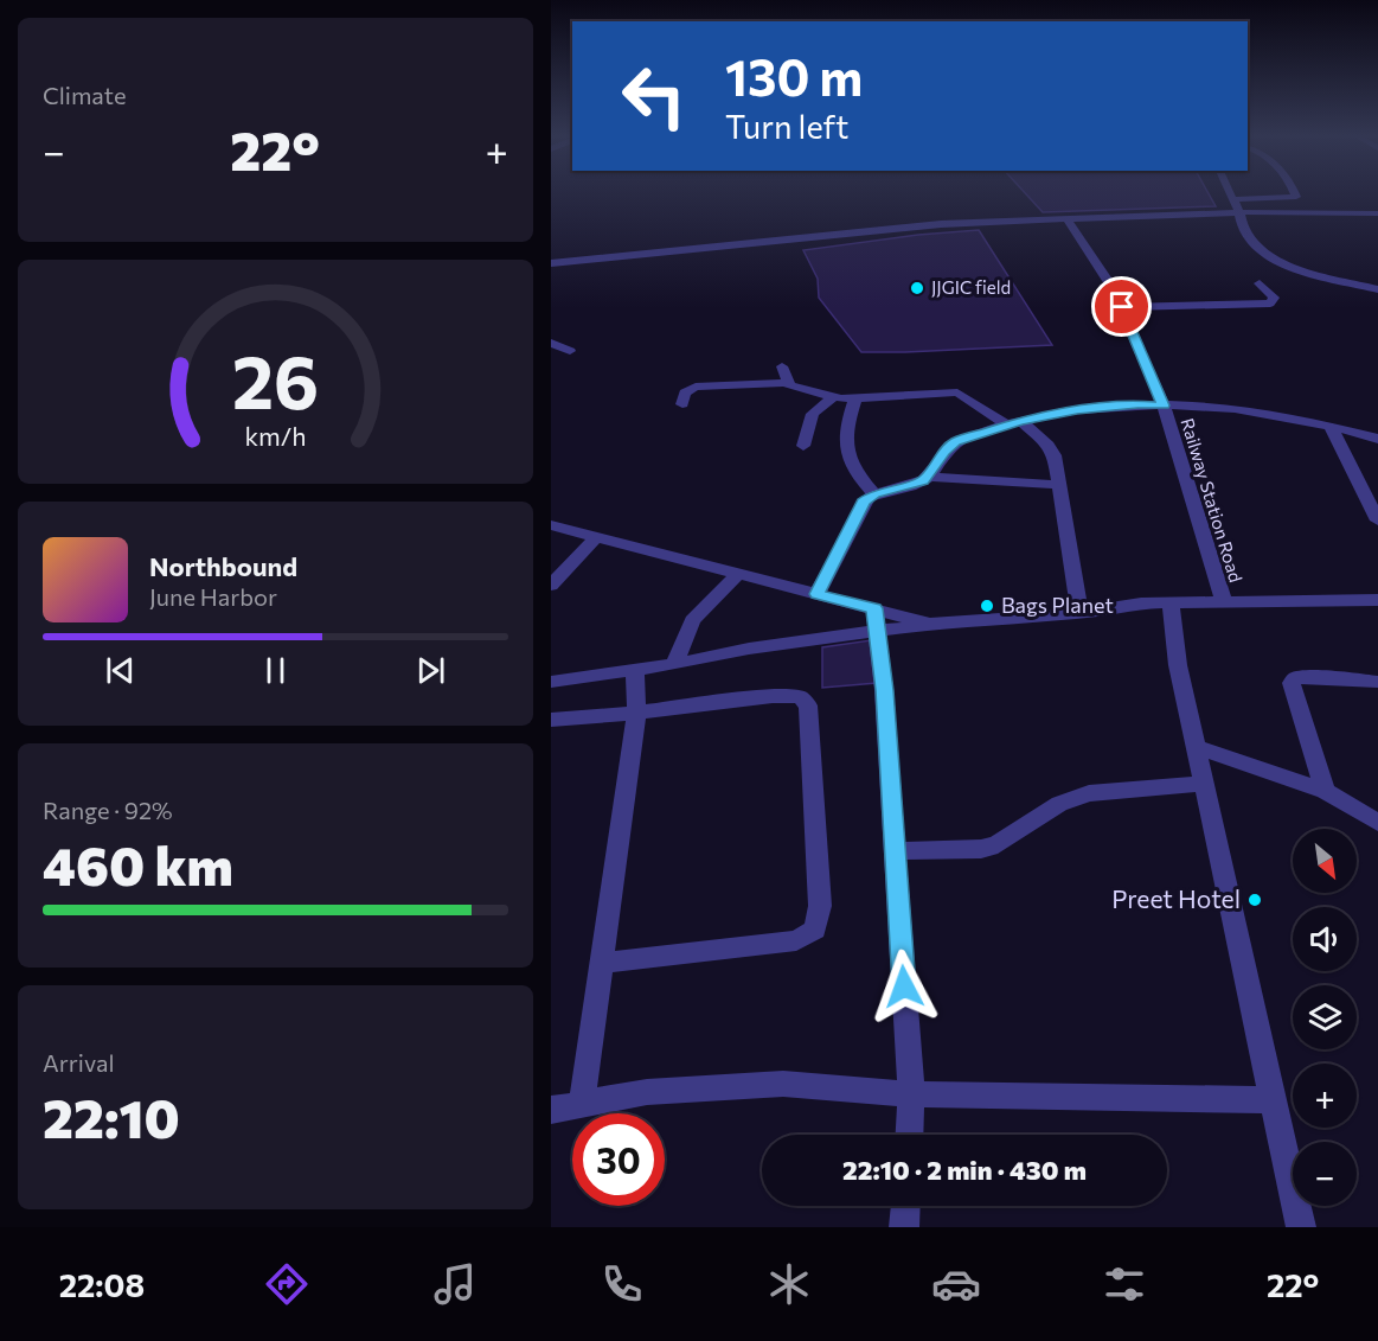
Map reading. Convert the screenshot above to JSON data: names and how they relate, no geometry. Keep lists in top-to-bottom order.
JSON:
{
  "streets": {
    "street": ["Railway Station Road"]
  },
  "places": ["JJGIC field", "Bags Planet", "Preet Hotel"],
  "north": "bottom right",
  "page": {
    "tile": [
      "Climate",
      ["Range · 92%", "460 km"],
      ["Arrival", "22:10"]
    ],
    "turn": ["130 m", "Turn left"],
    "heat": ["−", "22°", "+"],
    "song": ["Northbound", "June Harbor"],
    "map_buttons": ["+", "−"],
    "limit": "30",
    "trip": "22:10 · 2 min · 430 m",
    "tabs": ["22:08", "22°"],
    "gauge": ["26", "km/h"]
  }
}
